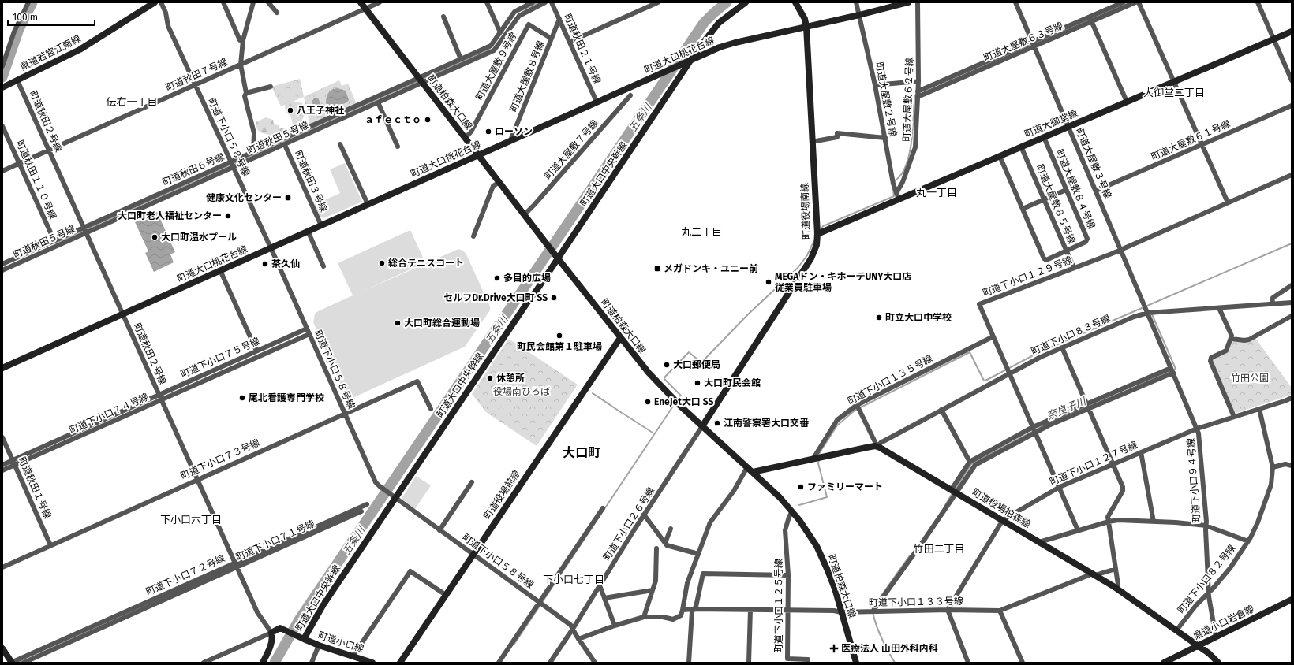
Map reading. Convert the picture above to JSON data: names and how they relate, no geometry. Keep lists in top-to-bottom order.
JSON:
{
  "streets": {
    "street": [
      "町道大屋敷６３号線",
      "町道秋田２１号線",
      "県道若宮江南線",
      "町道大口桃花台線",
      "町道大屋敷９号線",
      "町道秋田７号線",
      "町道大屋敷８号線",
      "町道大屋敷２号線",
      "町道大屋敷６２号線",
      "町道柏森大口線",
      "町道秋田２号線",
      "町道大御堂線",
      "町道下小口５８号線",
      "町道秋田５号線",
      "町道大屋敷６１号線",
      "町道大屋敷７号線",
      "町道大屋敷３号線",
      "町道秋田６号線",
      "町道大口中央幹線",
      "町道秋田１１０号線",
      "町道秋田３号線",
      "町道大屋敷８４号線",
      "町道大屋敷８５号線",
      "町道役場南線",
      "町道下小口１２９号線",
      "町道下小口８３号線",
      "町道下小口７５号線",
      "町道下小口１３５号線",
      "町道下小口７４号線",
      "町道下小口７３号線",
      "町道下小口１２７号線",
      "町道下小口９４号線",
      "町道秋田１号線",
      "町道役場前線",
      "町道役場柏森線",
      "町道下小口２６号線",
      "町道下小口７１号線",
      "町道下小口７２号線",
      "町道下小口８２号線",
      "町道下小口１３３号線",
      "町道下小口１２５号線",
      "県道小口岩倉線",
      "町道小口線"
    ]
  },
  "crossings": [
    ["町道大屋敷６３号線", "町道大屋敷６２号線"],
    ["町道大屋敷６３号線", "町道大屋敷３号線"],
    ["町道秋田２１号線", "町道大口桃花台線"],
    ["町道秋田２１号線", "町道大屋敷８号線"],
    ["県道若宮江南線", "町道秋田２号線"],
    ["町道大口桃花台線", "町道大屋敷８号線"],
    ["町道大口桃花台線", "町道大屋敷２号線"],
    ["町道大口桃花台線", "町道柏森大口線"],
    ["町道大口桃花台線", "町道秋田２号線"],
    ["町道大口桃花台線", "町道下小口５８号線"],
    ["町道大口桃花台線", "町道大口中央幹線"],
    ["町道大口桃花台線", "町道秋田３号線"],
    ["町道大口桃花台線", "町道役場南線"],
    ["町道大屋敷９号線", "町道大屋敷８号線"],
    ["町道大屋敷９号線", "町道柏森大口線"],
    ["町道秋田７号線", "町道柏森大口線"],
    ["町道秋田７号線", "町道秋田２号線"],
    ["町道秋田７号線", "町道下小口５８号線"],
    ["町道秋田７号線", "町道秋田１１０号線"],
    ["町道大屋敷２号線", "町道大屋敷６２号線"],
    ["町道大屋敷２号線", "町道大御堂線"],
    ["町道柏森大口線", "町道秋田５号線"],
    ["町道柏森大口線", "町道大屋敷７号線"],
    ["町道柏森大口線", "町道秋田６号線"],
    ["町道柏森大口線", "町道大口中央幹線"],
    ["町道柏森大口線", "町道役場南線"],
    ["町道柏森大口線", "町道役場前線"],
    ["町道柏森大口線", "町道下小口２６号線"],
    ["町道柏森大口線", "町道下小口１３３号線"],
    ["町道柏森大口線", "町道下小口１２５号線"],
    ["町道秋田２号線", "町道秋田５号線"],
    ["町道秋田２号線", "町道秋田６号線"],
    ["町道秋田２号線", "町道大口中央幹線"],
    ["町道秋田２号線", "町道下小口７５号線"],
    ["町道秋田２号線", "町道下小口７４号線"],
    ["町道秋田２号線", "町道下小口７３号線"],
    ["町道秋田２号線", "町道下小口７１号線"],
    ["町道秋田２号線", "町道下小口７２号線"],
    ["町道大御堂線", "町道大屋敷３号線"],
    ["町道大御堂線", "町道大屋敷８４号線"],
    ["町道大御堂線", "町道大屋敷８５号線"],
    ["町道大御堂線", "町道役場南線"],
    ["町道下小口５８号線", "町道秋田５号線"],
    ["町道下小口５８号線", "町道秋田６号線"],
    ["町道下小口５８号線", "町道大口中央幹線"],
    ["町道下小口５８号線", "町道下小口７５号線"],
    ["町道下小口５８号線", "町道下小口７４号線"],
    ["町道下小口５８号線", "町道下小口７３号線"],
    ["町道下小口５８号線", "町道役場前線"],
    ["町道下小口５８号線", "町道下小口２６号線"],
    ["町道秋田５号線", "町道秋田６号線"],
    ["町道秋田５号線", "町道秋田３号線"],
    ["町道大屋敷６１号線", "町道大屋敷３号線"],
    ["町道大屋敷３号線", "町道下小口１２９号線"],
    ["町道大屋敷３号線", "町道下小口８３号線"],
    ["町道大屋敷３号線", "町道下小口９４号線"],
    ["町道秋田６号線", "町道秋田１１０号線"],
    ["町道大口中央幹線", "町道小口線"],
    ["町道大屋敷８４号線", "町道大屋敷８５号線"],
    ["町道大屋敷８５号線", "町道下小口１２９号線"],
    ["町道役場南線", "町道下小口２６号線"],
    ["町道下小口１２９号線", "町道下小口８３号線"],
    ["町道下小口１２９号線", "町道下小口１３５号線"],
    ["町道下小口１２９号線", "町道下小口１２７号線"],
    ["町道下小口８３号線", "町道下小口９４号線"],
    ["町道下小口８３号線", "町道役場柏森線"],
    ["町道下小口７５号線", "町道秋田１号線"],
    ["町道下小口７４号線", "町道秋田１号線"],
    ["町道下小口７３号線", "町道秋田１号線"],
    ["町道下小口１２７号線", "町道下小口９４号線"],
    ["町道下小口１２７号線", "町道役場柏森線"],
    ["町道下小口１２７号線", "町道下小口８２号線"],
    ["町道下小口１２７号線", "町道下小口１３３号線"],
    ["町道下小口９４号線", "町道下小口８２号線"],
    ["町道下小口９４号線", "県道小口岩倉線"],
    ["町道役場柏森線", "町道下小口８２号線"],
    ["町道役場柏森線", "町道下小口１３３号線"],
    ["町道役場柏森線", "県道小口岩倉線"],
    ["町道下小口１３３号線", "町道下小口１２５号線"]
  ],
  "districts": [
    "大御堂二丁目",
    "伝右一丁目",
    "丸一丁目",
    "丸二丁目",
    "大口町",
    "下小口六丁目",
    "竹田二丁目",
    "下小口七丁目"
  ],
  "water": ["五条川", "奈良子川"],
  "parks": ["竹田公園", "役場南ひろば"],
  "places": {
    "other": [
      "八王子神社",
      "ａｆｅｃｔｏ",
      "ローソン",
      "大口町老人福祉センター",
      "大口町温水プール",
      "総合テニスコート",
      "茶久仙",
      "多目的広場",
      "MEGAドン・キホーテUNY大口店 従業員駐車場",
      "セルフDr.Drive大口町 SS",
      "町立大口中学校",
      "大口町総合運動場",
      "町民会館第１駐車場",
      "大口郵便局",
      "休憩所",
      "大口町民会館",
      "尾北看護専門学校",
      "EneJet大口 SS",
      "江南警察署大口交番",
      "ファミリーマート"
    ],
    "transit": ["健康文化センター", "メガドンキ・ユニー前"],
    "health": ["医療法人 山田外科内科"]
  },
  "scale_bar": "100 m"
}
